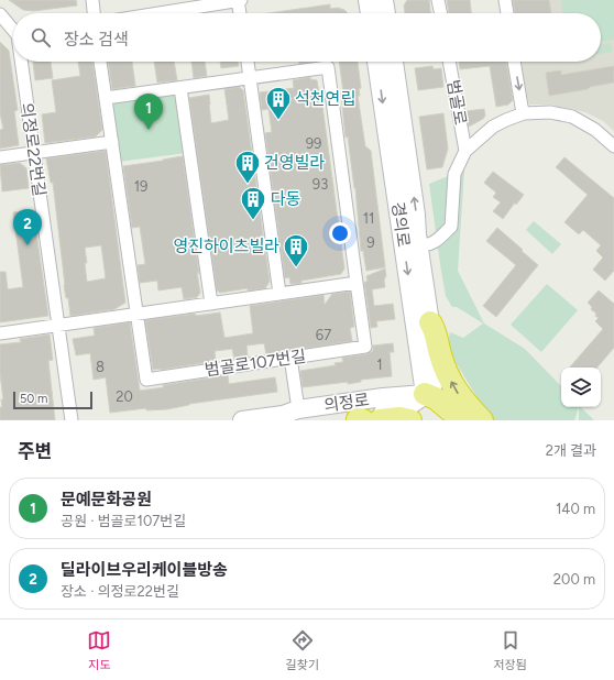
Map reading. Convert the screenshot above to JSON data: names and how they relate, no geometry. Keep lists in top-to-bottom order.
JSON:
{
  "streets": {
    "street": [
      "범골로",
      "의정로22번길",
      "경의로",
      "범골로107번길",
      "의정로"
    ]
  },
  "crossings": [
    ["경의로", "의정로"]
  ],
  "places": {
    "building": [
      "석천연립",
      "건영빌라",
      "다동",
      "영진하이츠빌라"
    ]
  },
  "house_numbers": [
    "99",
    "93",
    "19",
    "11",
    "9",
    "67",
    "1",
    "8",
    "20"
  ],
  "scale_bar": "50 m",
  "page": {
    "search": "장소 검색",
    "pins": ["1", "2"],
    "scale": "50 m",
    "heading": ["주변", "2개 결과"],
    "list": [
      {
        "mark": "1",
        "name": "문예문화공원",
        "note": "공원 · 범골로107번길",
        "value": "140 m"
      },
      {
        "mark": "2",
        "name": "딜라이브우리케이블방송",
        "note": "장소 · 의정로22번길",
        "value": "200 m"
      }
    ],
    "nav": ["지도", "길찾기", "저장됨"]
  }
}
